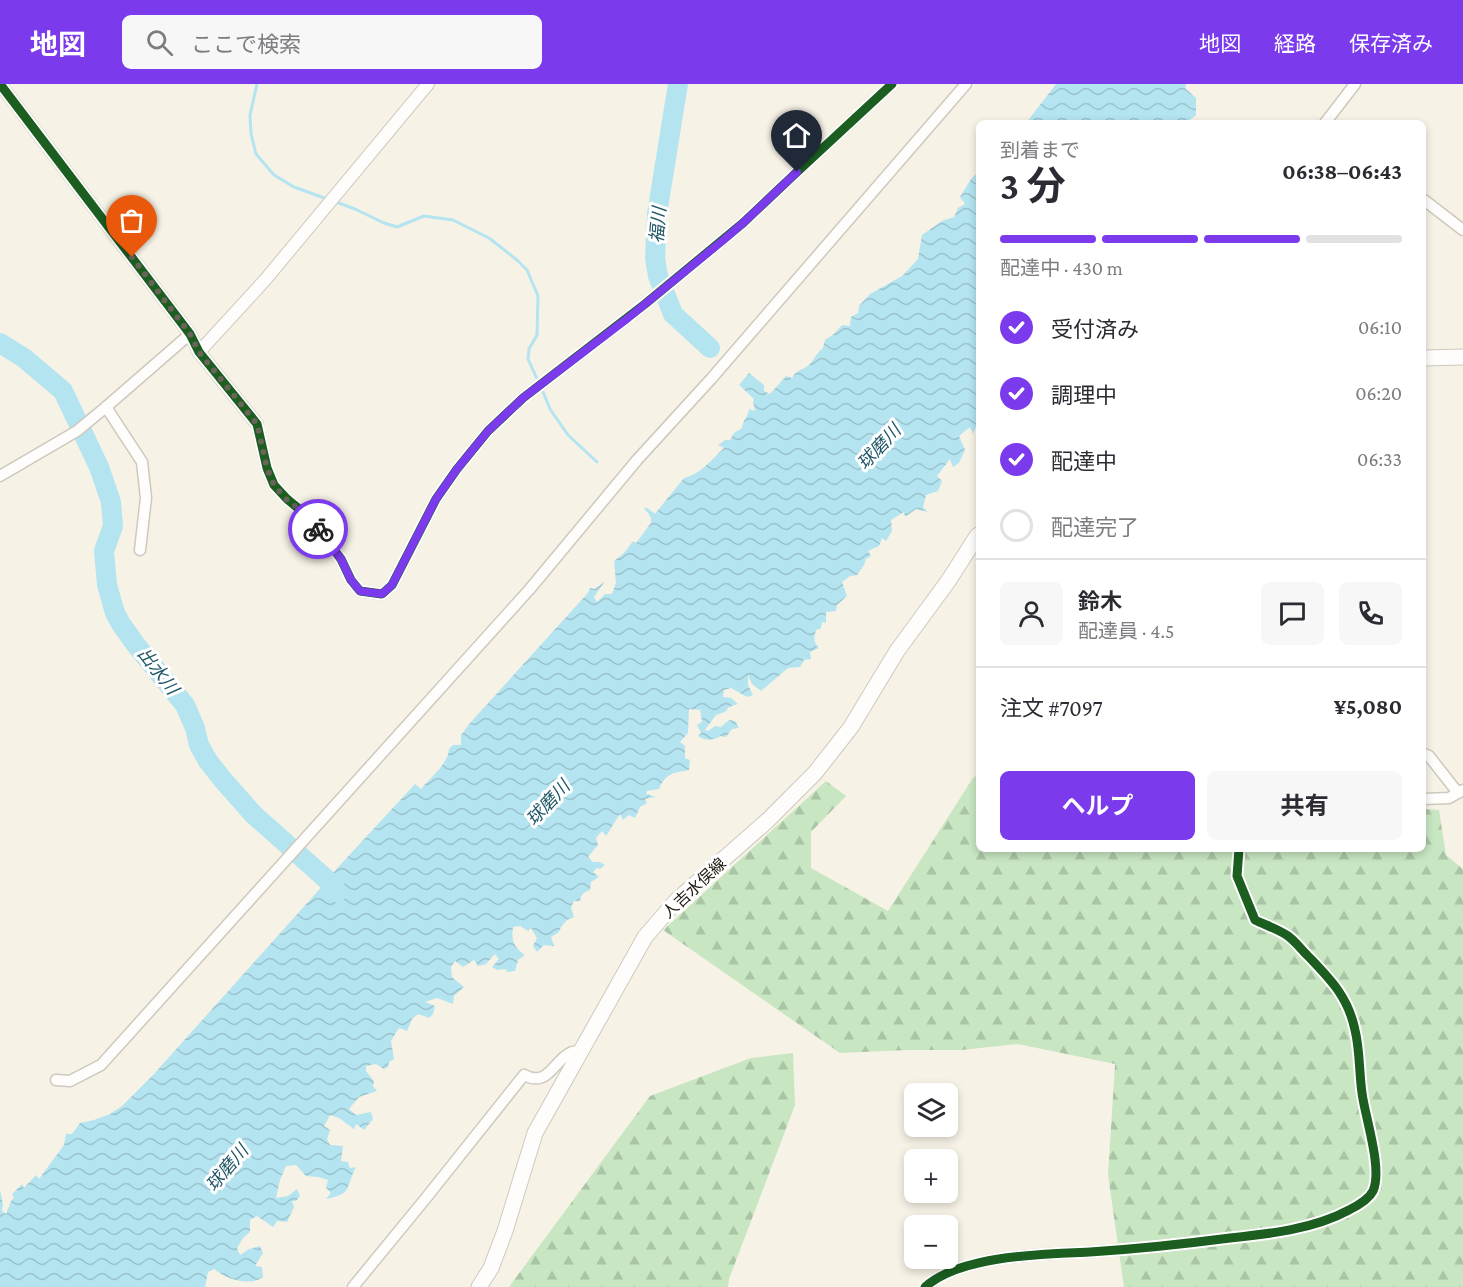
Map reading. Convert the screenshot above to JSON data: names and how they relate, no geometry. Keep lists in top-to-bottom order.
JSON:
{
  "streets": {
    "main road": ["人吉水俣線"]
  },
  "water": ["福川", "球磨川", "出水川"],
  "page": {
    "header": "地図",
    "search": "ここで検索",
    "nav": ["地図", "経路", "保存済み"],
    "heading": ["3 分", "到着まで", "06:38–06:43"],
    "panel": [
      "鈴木",
      "配達員 · 4.5",
      "注文 #7097",
      "¥5,080"
    ],
    "bar": "配達中 · 430 m",
    "list": [
      ["受付済み", "06:10"],
      ["調理中", "06:20"],
      ["配達中", "06:33"],
      "配達完了"
    ],
    "buttons": ["ヘルプ", "共有"],
    "map_buttons": ["+", "−"]
  }
}
